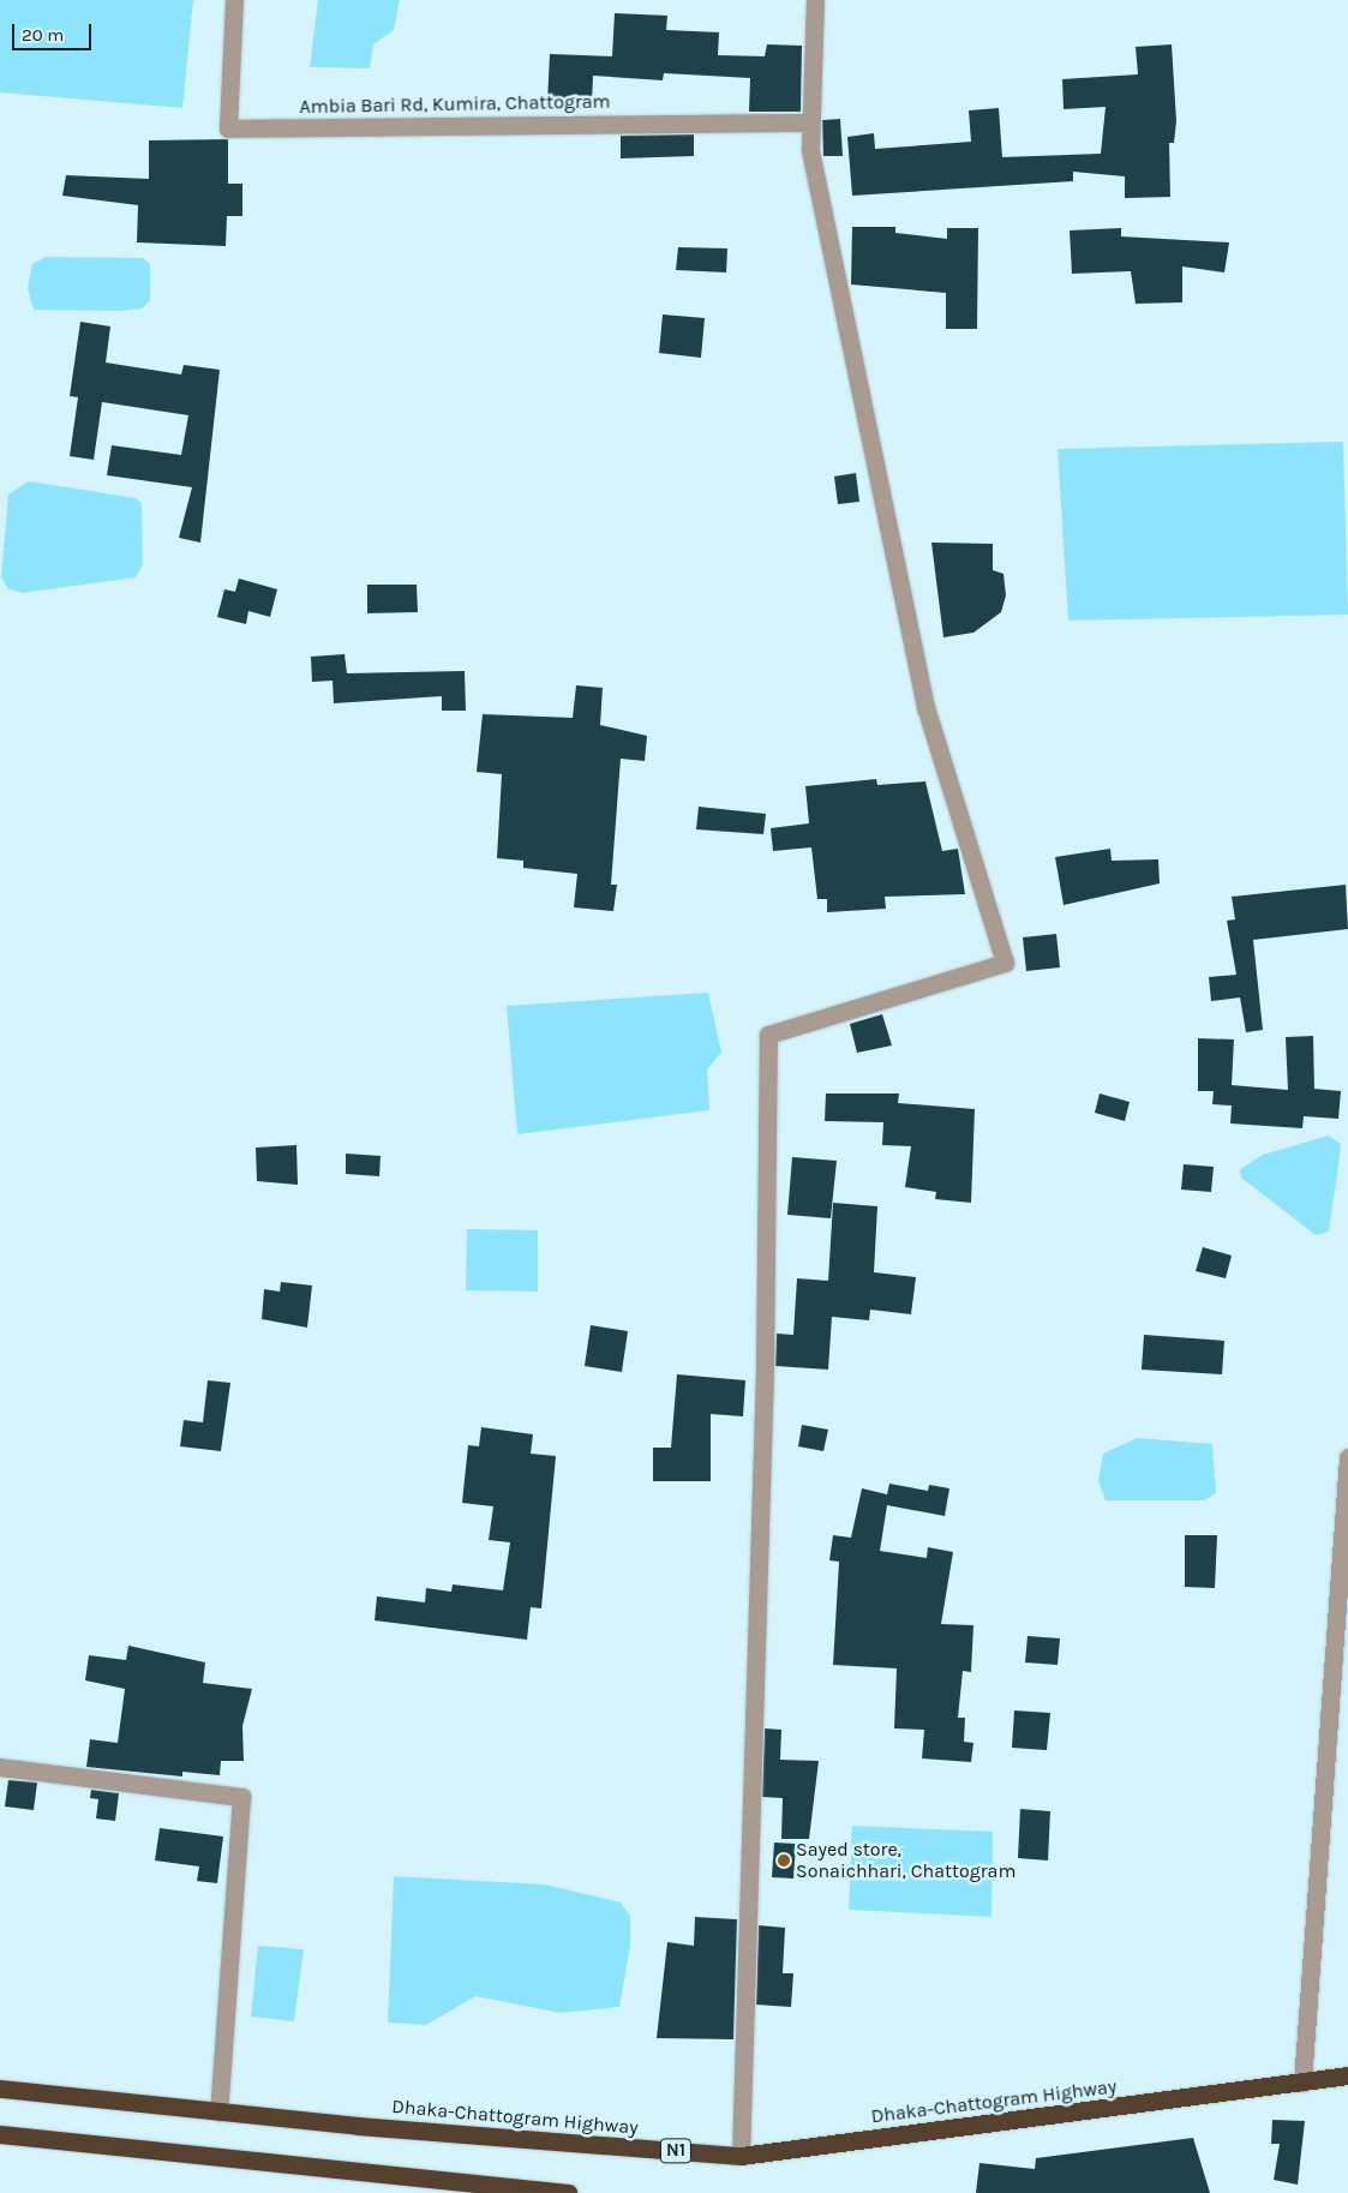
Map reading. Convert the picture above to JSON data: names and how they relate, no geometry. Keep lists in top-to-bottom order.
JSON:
{
  "streets": {
    "highway": ["Dhaka-Chattogram Highway", "N1"],
    "street": ["Ambia Bari Rd, Kumira, Chattogram"]
  },
  "places": ["Sayed store, Sonaichhari, Chattogram"],
  "scale_bar": "20 m"
}
